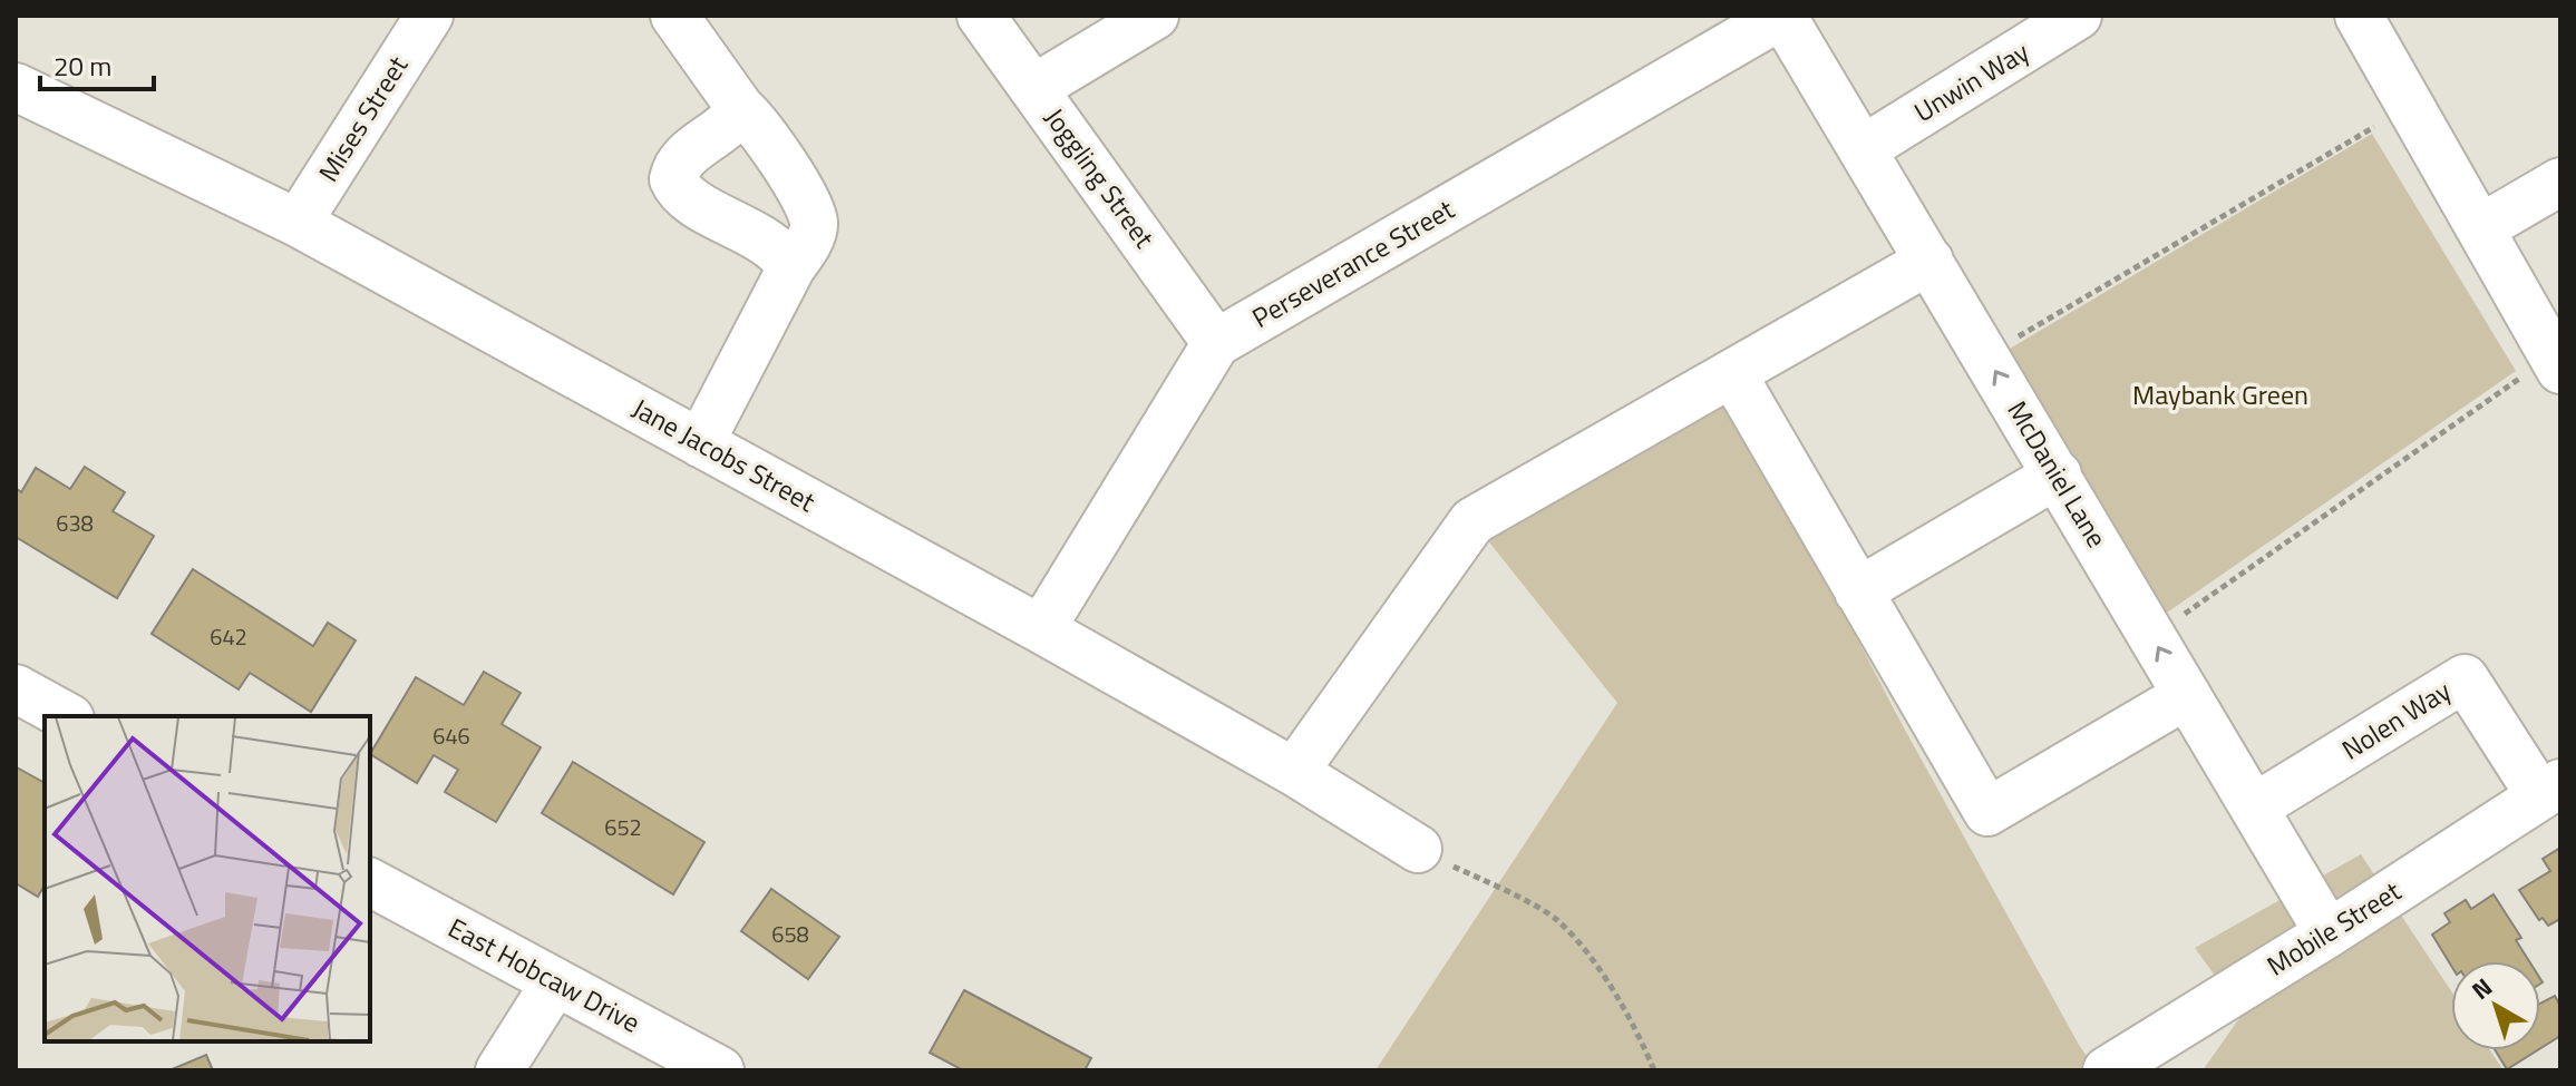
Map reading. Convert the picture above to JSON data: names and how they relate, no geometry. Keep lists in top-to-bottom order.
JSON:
{
  "streets": {
    "street": [
      "Unwin Way",
      "Mises Street",
      "Joggling Street",
      "Perseverance Street",
      "Jane Jacobs Street",
      "McDaniel Lane",
      "Nolen Way",
      "Mobile Street",
      "East Hobcaw Drive"
    ]
  },
  "crossings": [
    ["Unwin Way", "McDaniel Lane"],
    ["Mises Street", "Jane Jacobs Street"],
    ["Joggling Street", "Perseverance Street"],
    ["Perseverance Street", "Jane Jacobs Street"],
    ["Perseverance Street", "McDaniel Lane"],
    ["McDaniel Lane", "Nolen Way"],
    ["McDaniel Lane", "Mobile Street"],
    ["Nolen Way", "Mobile Street"]
  ],
  "parks": ["Maybank Green"],
  "house_numbers": [
    "638",
    "642",
    "646",
    "652",
    "658"
  ],
  "scale_bar": "20 m",
  "north": "top left"
}
